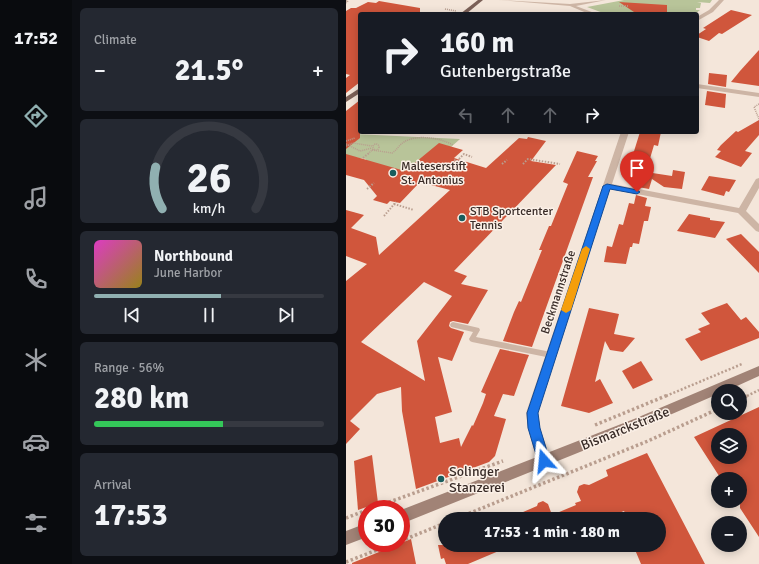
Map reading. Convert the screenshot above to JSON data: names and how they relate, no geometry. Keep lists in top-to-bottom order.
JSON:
{
  "streets": {
    "main road": ["Bismarckstraße"],
    "street": ["Beckmannstraße"]
  },
  "crossings": [
    ["Beckmannstraße", "Bismarckstraße"]
  ],
  "places": ["Malteserstift St. Antonius", "STB Sportcenter Tennis", "Solinger Stanzerei"],
  "page": {
    "tabs": "17:52",
    "tile": [
      "Climate",
      ["Range · 56%", "280 km"],
      ["Arrival", "17:53"]
    ],
    "turn": ["160 m", "Gutenbergstraße"],
    "heat": ["−", "21.5°", "+"],
    "song": ["Northbound", "June Harbor"],
    "map_buttons": ["+", "−"],
    "limit": "30",
    "trip": "17:53 · 1 min · 180 m",
    "gauge": ["26", "km/h"]
  }
}
